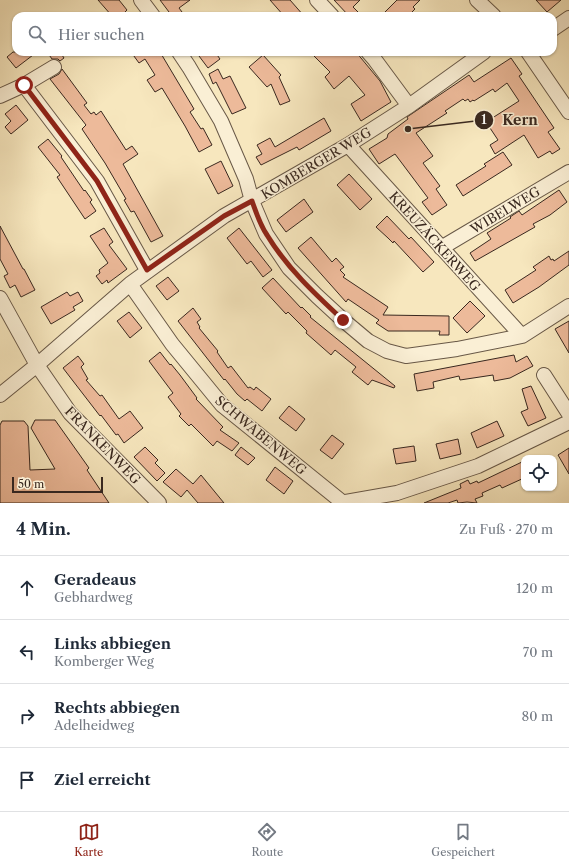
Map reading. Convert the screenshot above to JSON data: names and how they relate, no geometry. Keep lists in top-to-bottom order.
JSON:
{
  "streets": {
    "street": [
      "KOMBERGER WEG",
      "WIBELWEG",
      "KREUZÄCKERWEG",
      "SCHWABENWEG",
      "FRANKENWEG"
    ]
  },
  "crossings": [
    ["KOMBERGER WEG", "KREUZÄCKERWEG"],
    ["KOMBERGER WEG", "SCHWABENWEG"],
    ["KOMBERGER WEG", "FRANKENWEG"],
    ["WIBELWEG", "KREUZÄCKERWEG"]
  ],
  "places": ["Kern"],
  "scale_bar": "50 m",
  "page": {
    "search": "Hier suchen",
    "scale": "50 m",
    "heading": ["4 Min.", "Zu Fuß · 270 m"],
    "list": [
      ["Geradeaus", "Gebhardweg", "120 m"],
      ["Links abbiegen", "Komberger Weg", "70 m"],
      ["Rechts abbiegen", "Adelheidweg", "80 m"],
      "Ziel erreicht"
    ],
    "nav": ["Karte", "Route", "Gespeichert"]
  }
}
